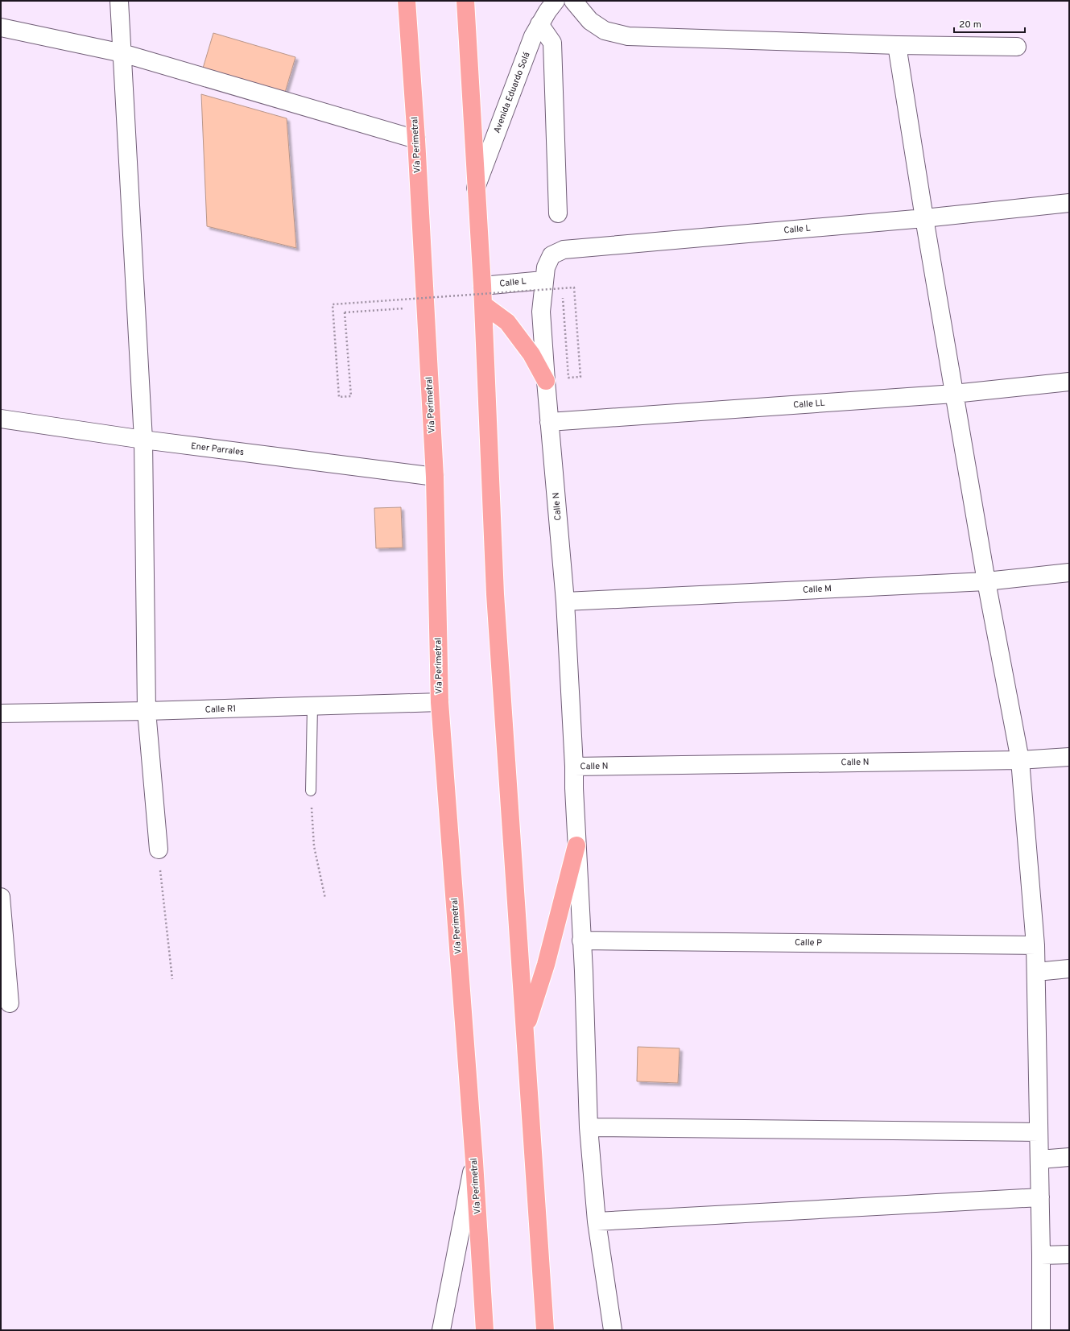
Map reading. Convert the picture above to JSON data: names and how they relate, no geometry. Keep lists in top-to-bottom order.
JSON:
{
  "streets": {
    "highway": ["Vía Perimetral"],
    "street": [
      "Avenida Eduardo Solá",
      "Calle L",
      "Calle LL",
      "Ener Parrales",
      "Calle N",
      "Calle M",
      "Calle R1",
      "Calle P"
    ]
  },
  "crossings": [
    ["Vía Perimetral", "Ener Parrales"],
    ["Vía Perimetral", "Calle R1"],
    ["Calle L", "Calle N"],
    ["Calle LL", "Calle N"],
    ["Calle N", "Calle M"]
  ],
  "scale_bar": "20 m"
}
